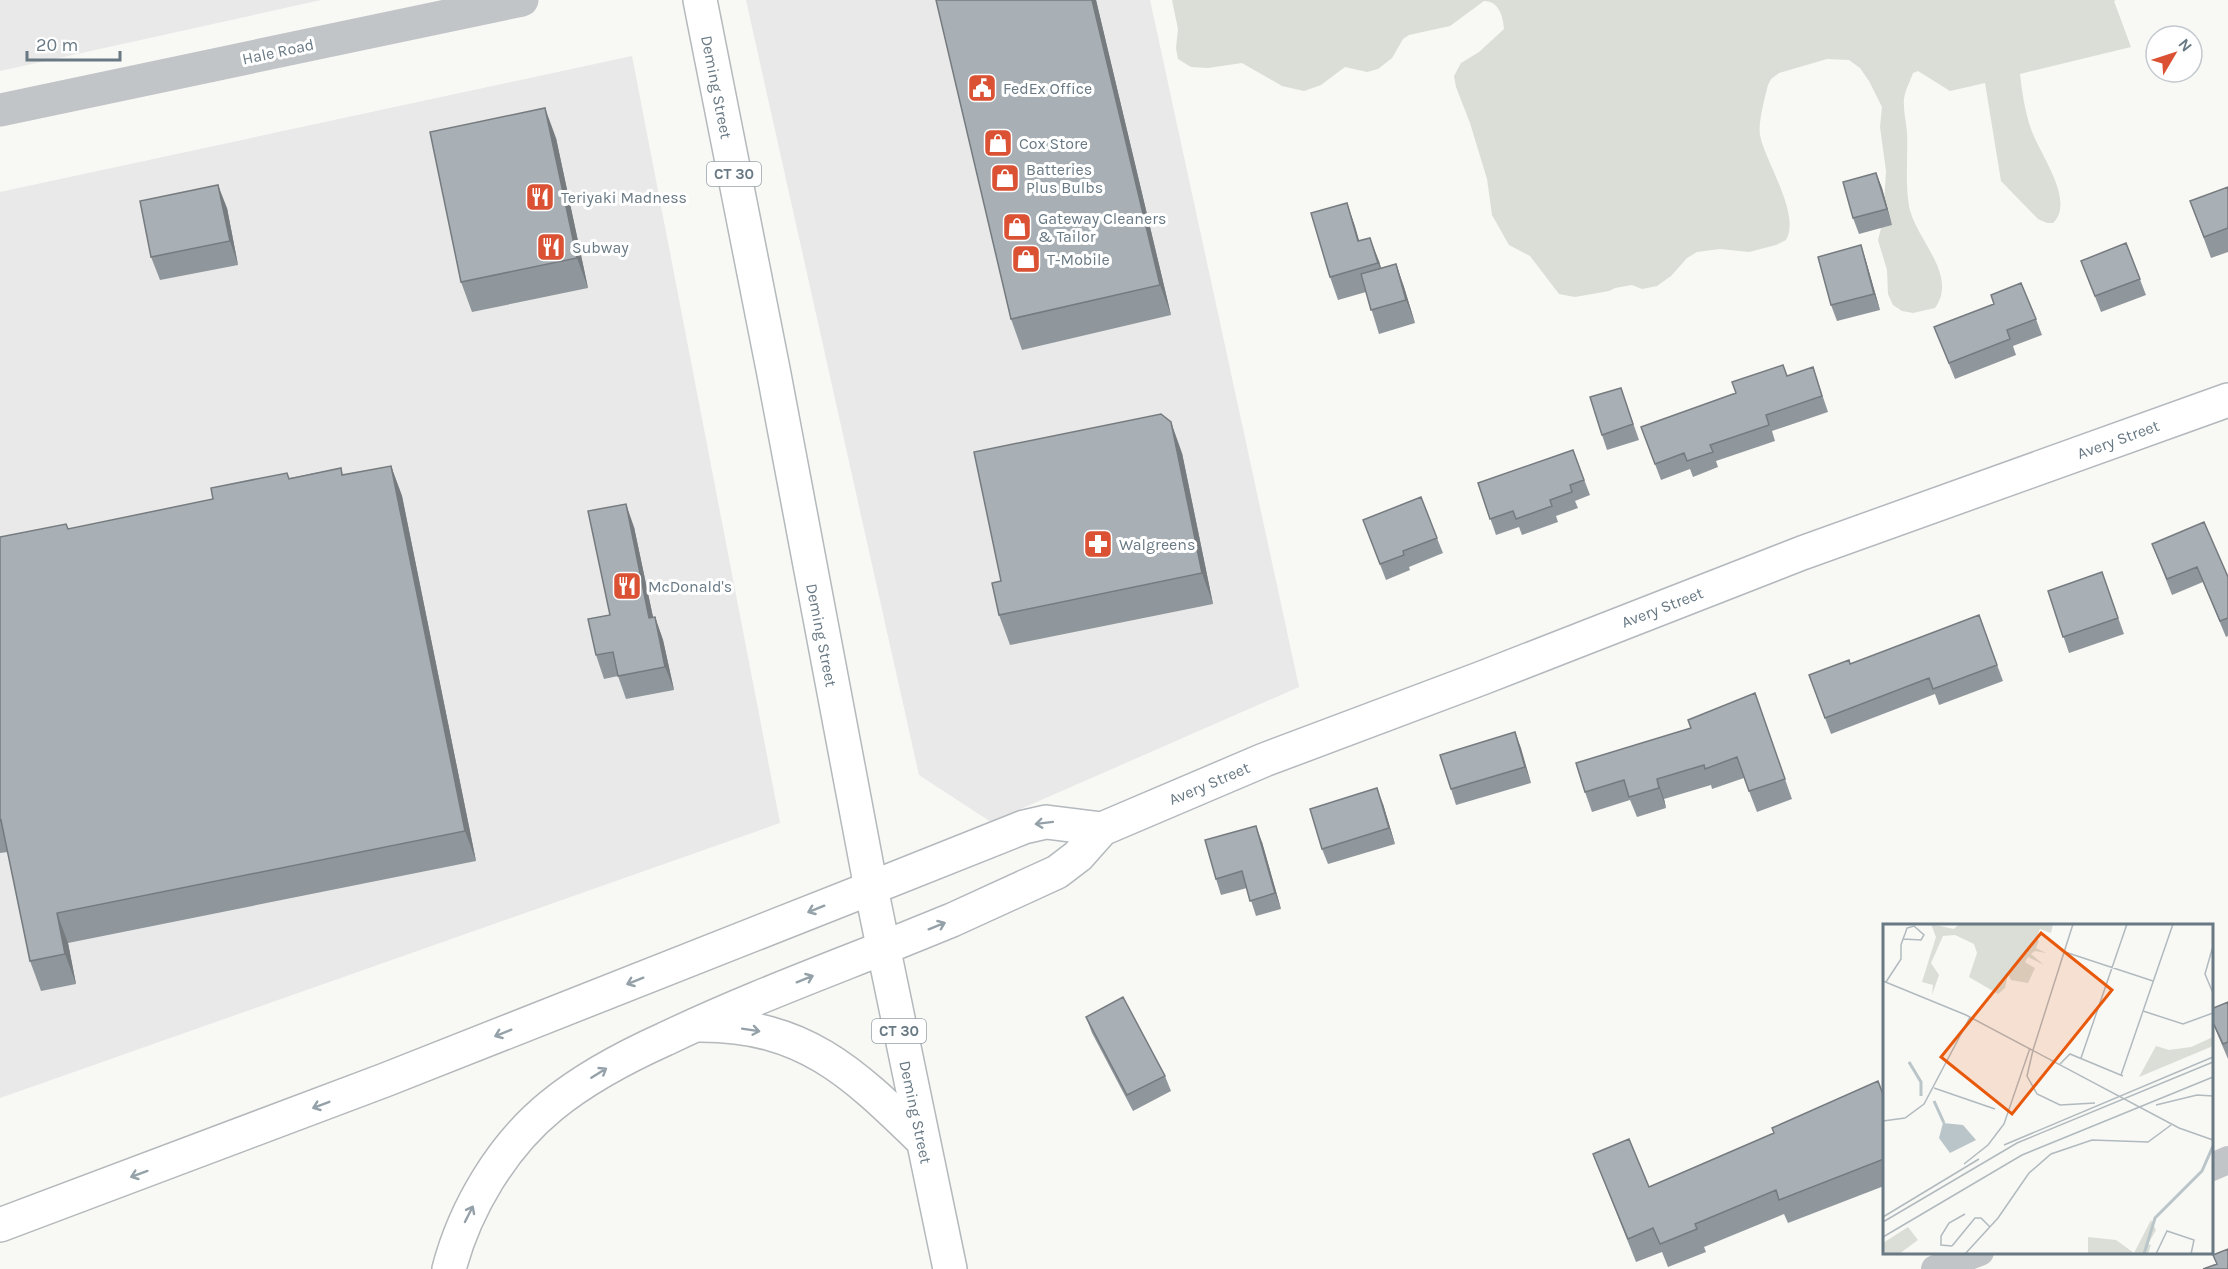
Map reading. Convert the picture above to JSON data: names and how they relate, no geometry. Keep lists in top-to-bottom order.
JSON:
{
  "streets": {
    "main road": ["Deming Street", "CT 30", "Avery Street"],
    "street": ["Hale Road"]
  },
  "crossings": [
    ["Deming Street", "Avery Street"]
  ],
  "places": {
    "public building": ["FedEx Office"],
    "shop": [
      "Cox Store",
      "Batteries Plus Bulbs",
      "Gateway Cleaners & Tailor",
      "T-Mobile"
    ],
    "restaurant": ["Teriyaki Madness", "Subway", "McDonald's"],
    "pharmacy": ["Walgreens"]
  },
  "scale_bar": "20 m",
  "north": "top right"
}
